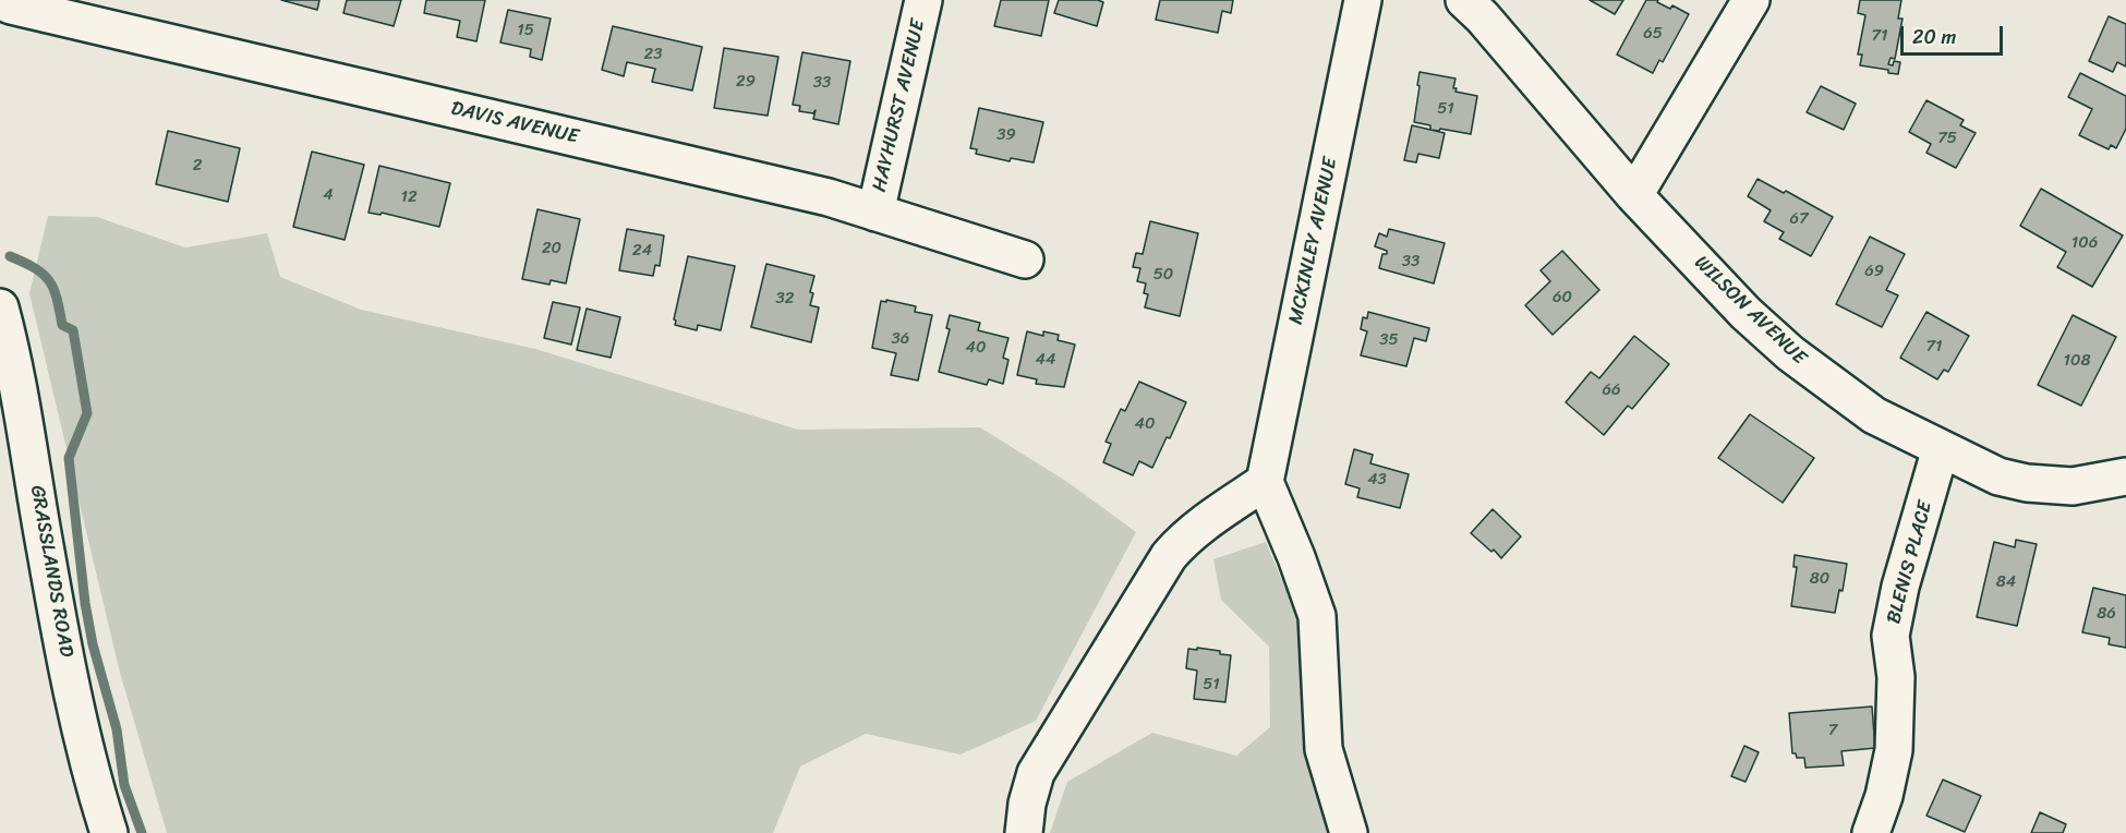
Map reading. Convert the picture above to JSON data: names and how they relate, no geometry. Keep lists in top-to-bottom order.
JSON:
{
  "streets": {
    "street": [
      "HAYHURST AVENUE",
      "DAVIS AVENUE",
      "MCKINLEY AVENUE",
      "WILSON AVENUE",
      "BLENIS PLACE",
      "GRASSLANDS ROAD"
    ]
  },
  "crossings": [
    ["HAYHURST AVENUE", "DAVIS AVENUE"],
    ["WILSON AVENUE", "BLENIS PLACE"]
  ],
  "house_numbers": [
    "15",
    "65",
    "71",
    "23",
    "29",
    "33",
    "51",
    "39",
    "75",
    "2",
    "4",
    "12",
    "67",
    "106",
    "20",
    "24",
    "33",
    "69",
    "50",
    "60",
    "32",
    "36",
    "35",
    "71",
    "40",
    "44",
    "108",
    "66",
    "40",
    "43",
    "80",
    "84",
    "86",
    "51",
    "7"
  ],
  "scale_bar": "20 m"
}
